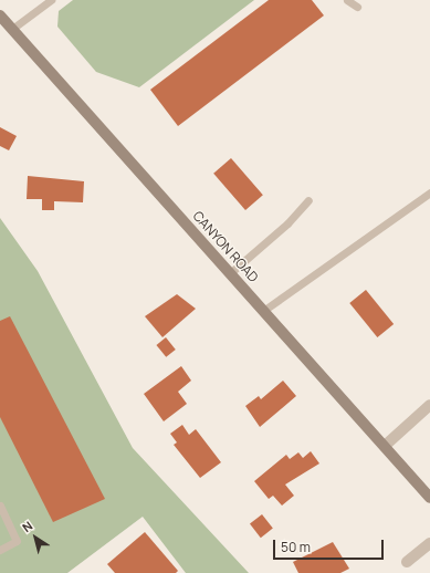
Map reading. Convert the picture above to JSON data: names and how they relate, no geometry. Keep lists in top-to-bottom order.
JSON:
{
  "streets": {
    "main road": ["CANYON ROAD"]
  },
  "scale_bar": "50 m",
  "north": "top left"
}
